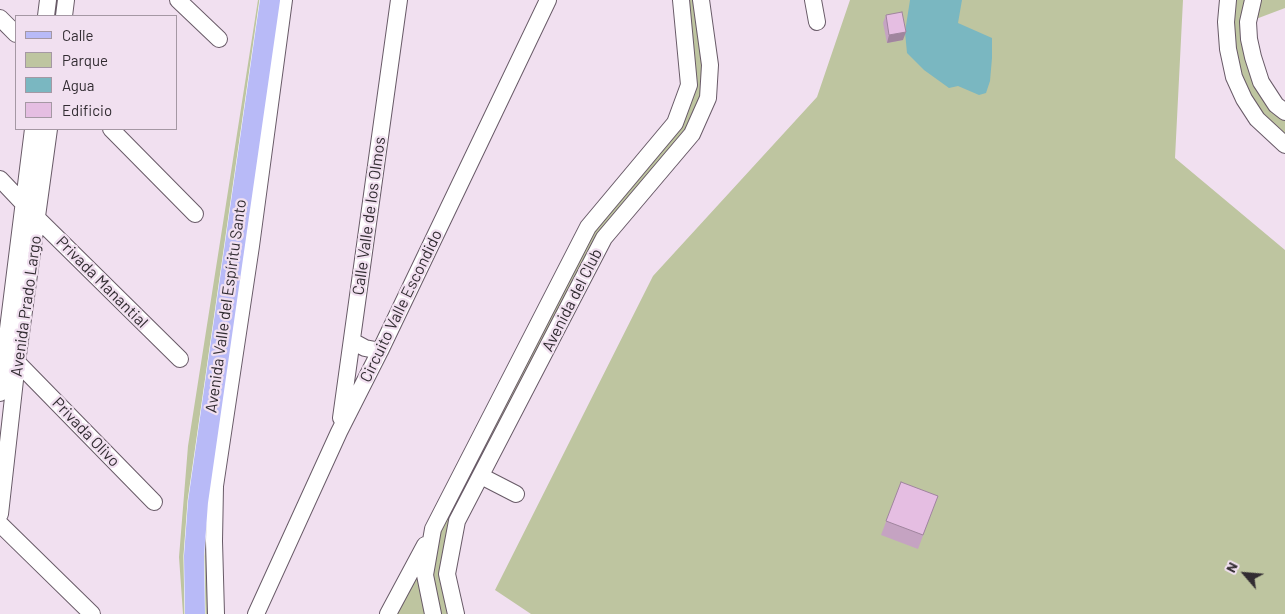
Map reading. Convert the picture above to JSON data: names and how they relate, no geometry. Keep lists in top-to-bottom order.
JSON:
{
  "streets": {
    "main road": ["Avenida Valle del Espíritu Santo"],
    "street": [
      "Calle Valle de los Olmos",
      "Privada Manantial",
      "Avenida del Club",
      "Avenida Prado Largo",
      "Circuito Valle Escondido",
      "Privada Olivo"
    ]
  },
  "crossings": [
    ["Calle Valle de los Olmos", "Circuito Valle Escondido"],
    ["Privada Manantial", "Avenida Prado Largo"],
    ["Avenida Prado Largo", "Privada Olivo"]
  ],
  "legend": [
    "Calle",
    "Parque",
    "Agua",
    "Edificio"
  ],
  "north": "top left"
}
